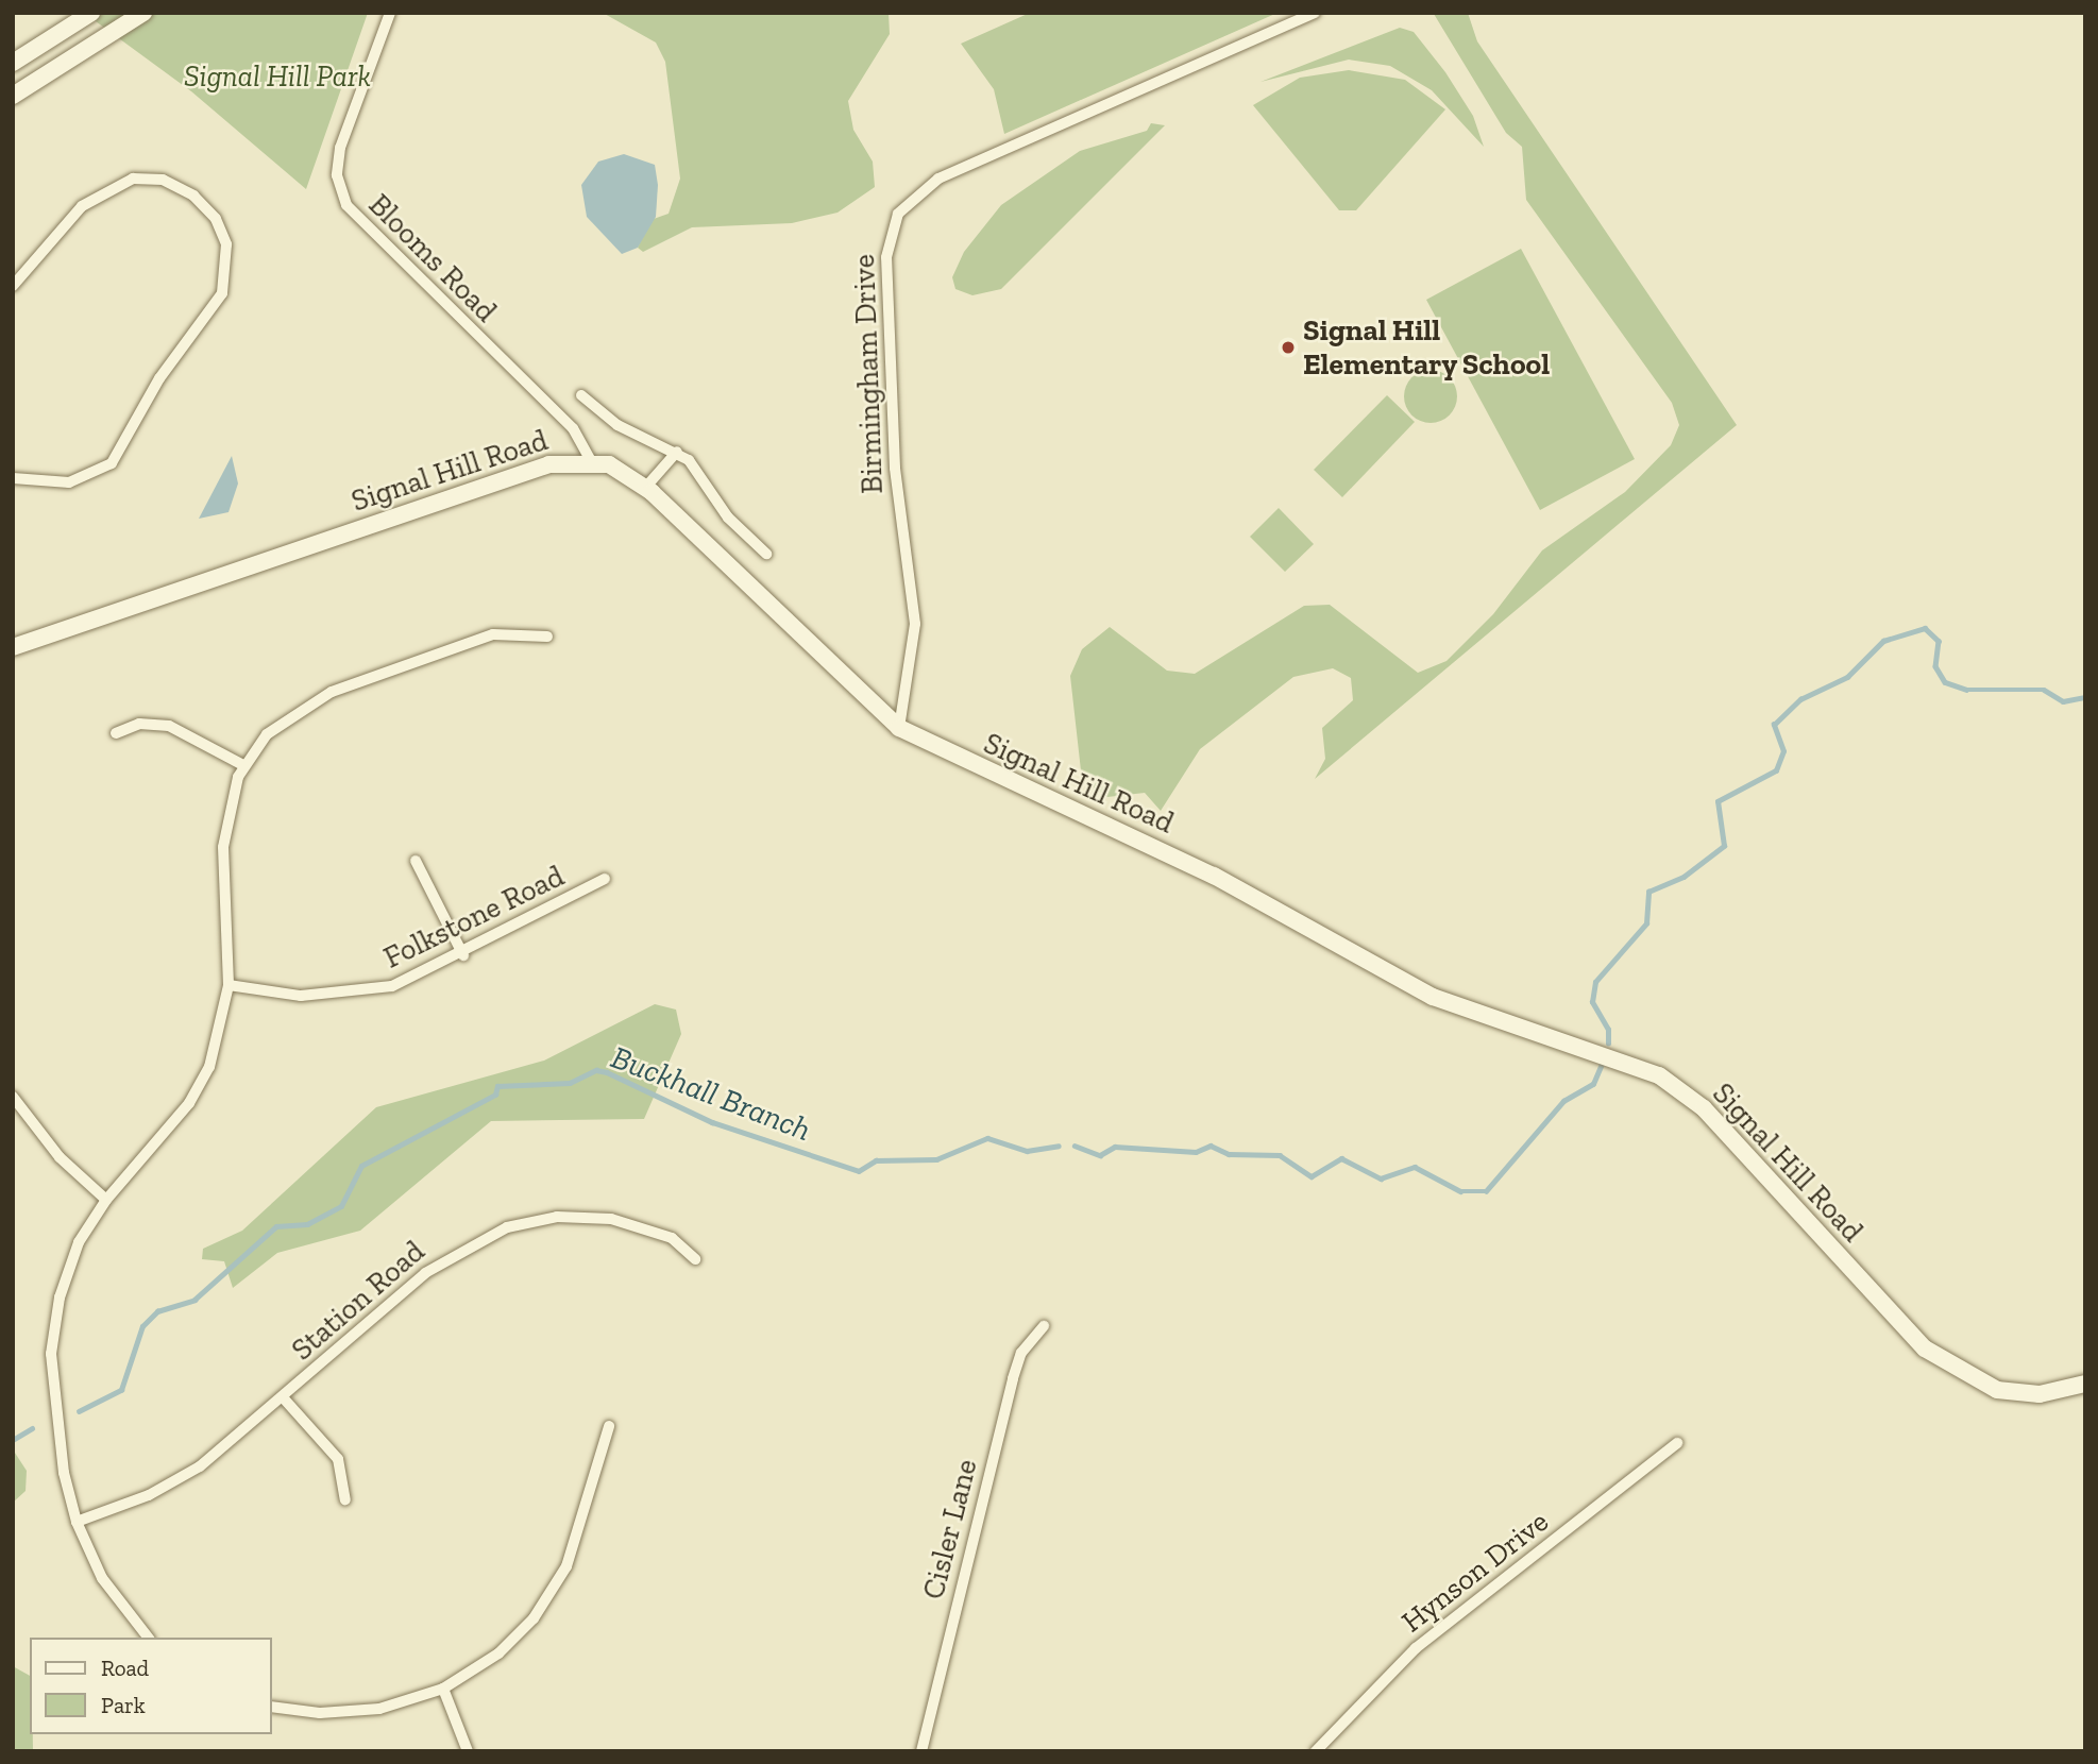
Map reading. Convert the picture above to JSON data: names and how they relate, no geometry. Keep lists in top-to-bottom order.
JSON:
{
  "streets": {
    "main road": ["Signal Hill Road"],
    "street": [
      "Blooms Road",
      "Birmingham Drive",
      "Folkstone Road",
      "Station Road",
      "Cisler Lane",
      "Hynson Drive"
    ]
  },
  "crossings": [
    ["Blooms Road", "Signal Hill Road"],
    ["Birmingham Drive", "Signal Hill Road"]
  ],
  "water": ["Buckhall Branch"],
  "parks": ["Signal Hill Park"],
  "places": ["Signal Hill Elementary School"],
  "legend": ["Road", "Park"]
}
